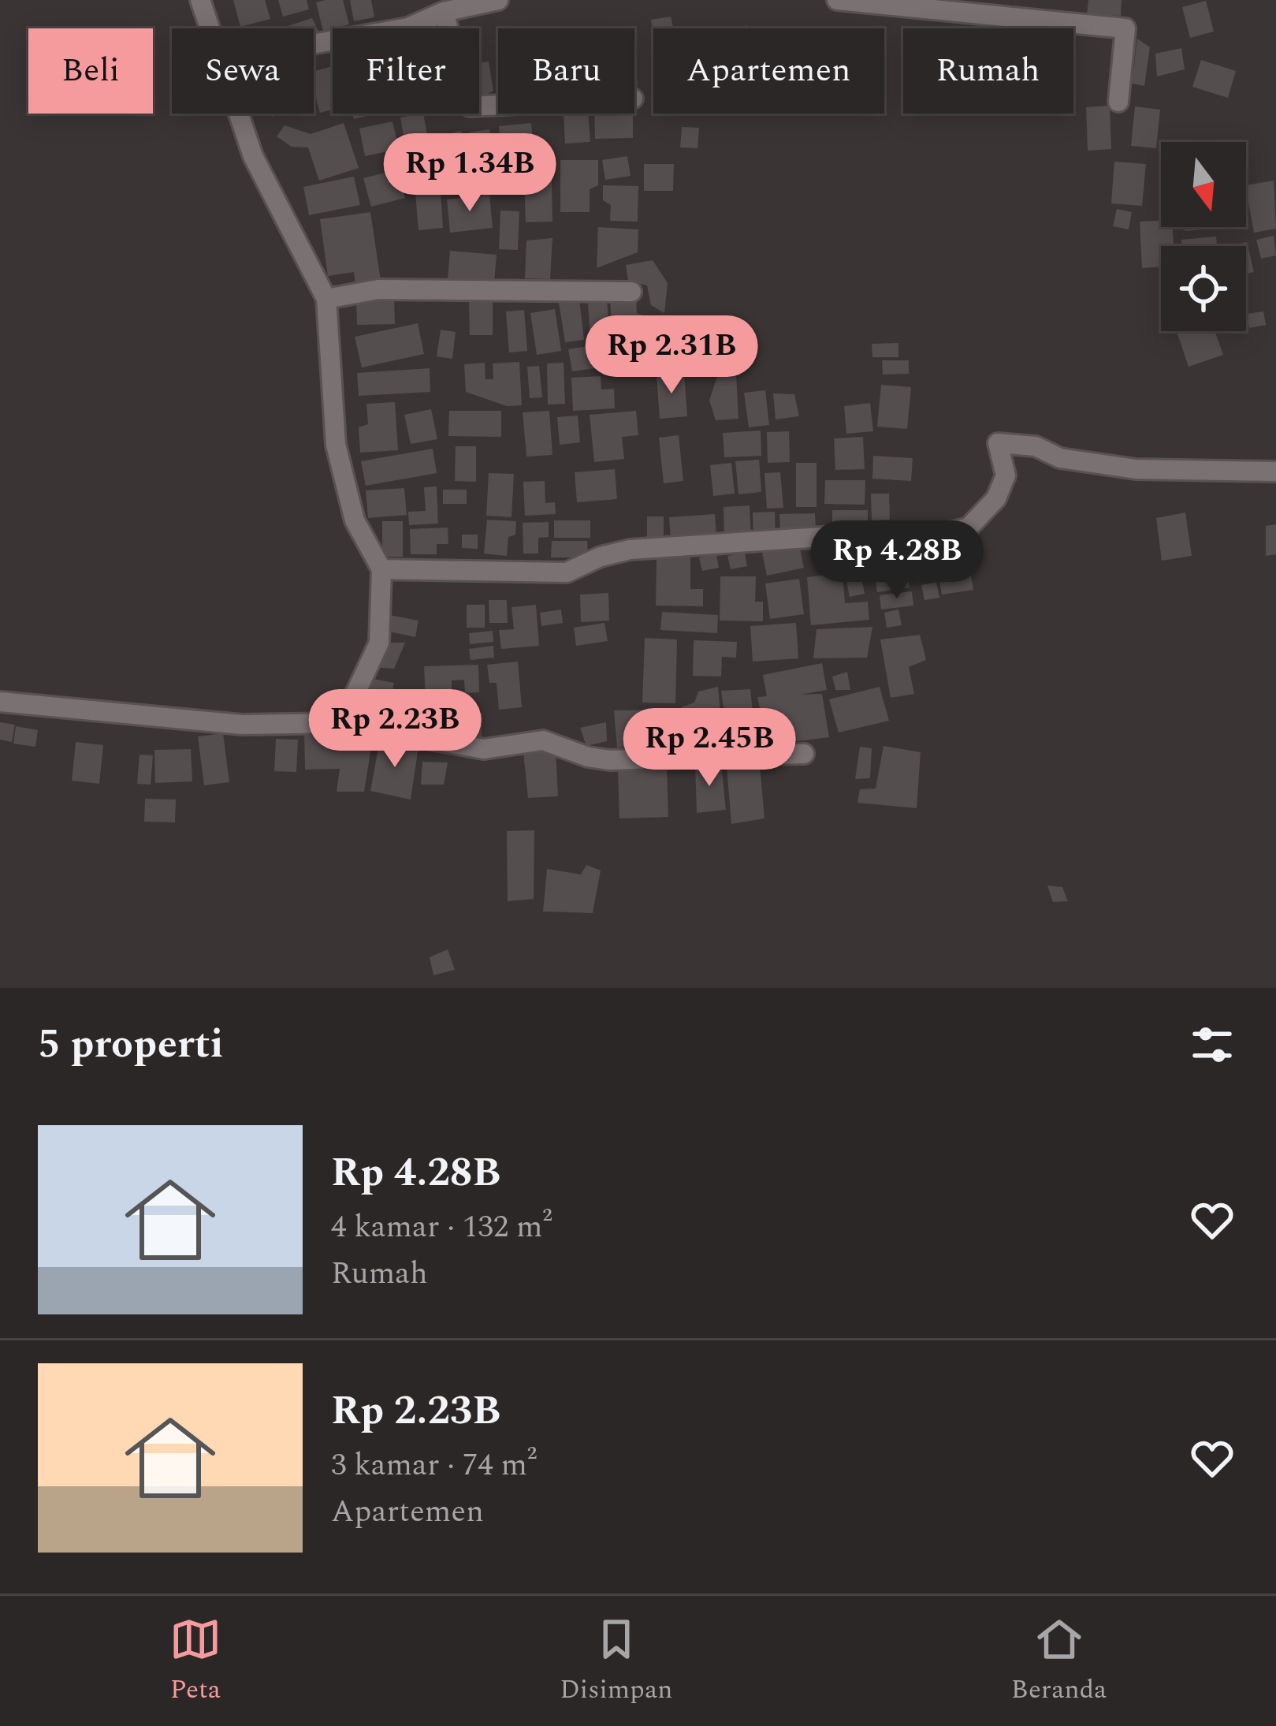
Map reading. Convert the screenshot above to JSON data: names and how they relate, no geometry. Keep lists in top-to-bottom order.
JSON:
{
  "north": "bottom",
  "page": {
    "chip": [
      "Beli",
      "Sewa",
      "Filter",
      "Baru",
      "Apartemen",
      "Rumah"
    ],
    "price": [
      "Rp 1.34B",
      "Rp 2.31B",
      "Rp 4.28B",
      "Rp 2.23B",
      "Rp 2.45B"
    ],
    "heading": "5 properti",
    "list": [
      {
        "name": "Rp 4.28B",
        "note": "4 kamar · 132 m² · Rumah"
      },
      {
        "name": "Rp 2.23B",
        "note": "3 kamar · 74 m² · Apartemen"
      }
    ],
    "tabs": ["Peta", "Disimpan", "Beranda"]
  }
}
